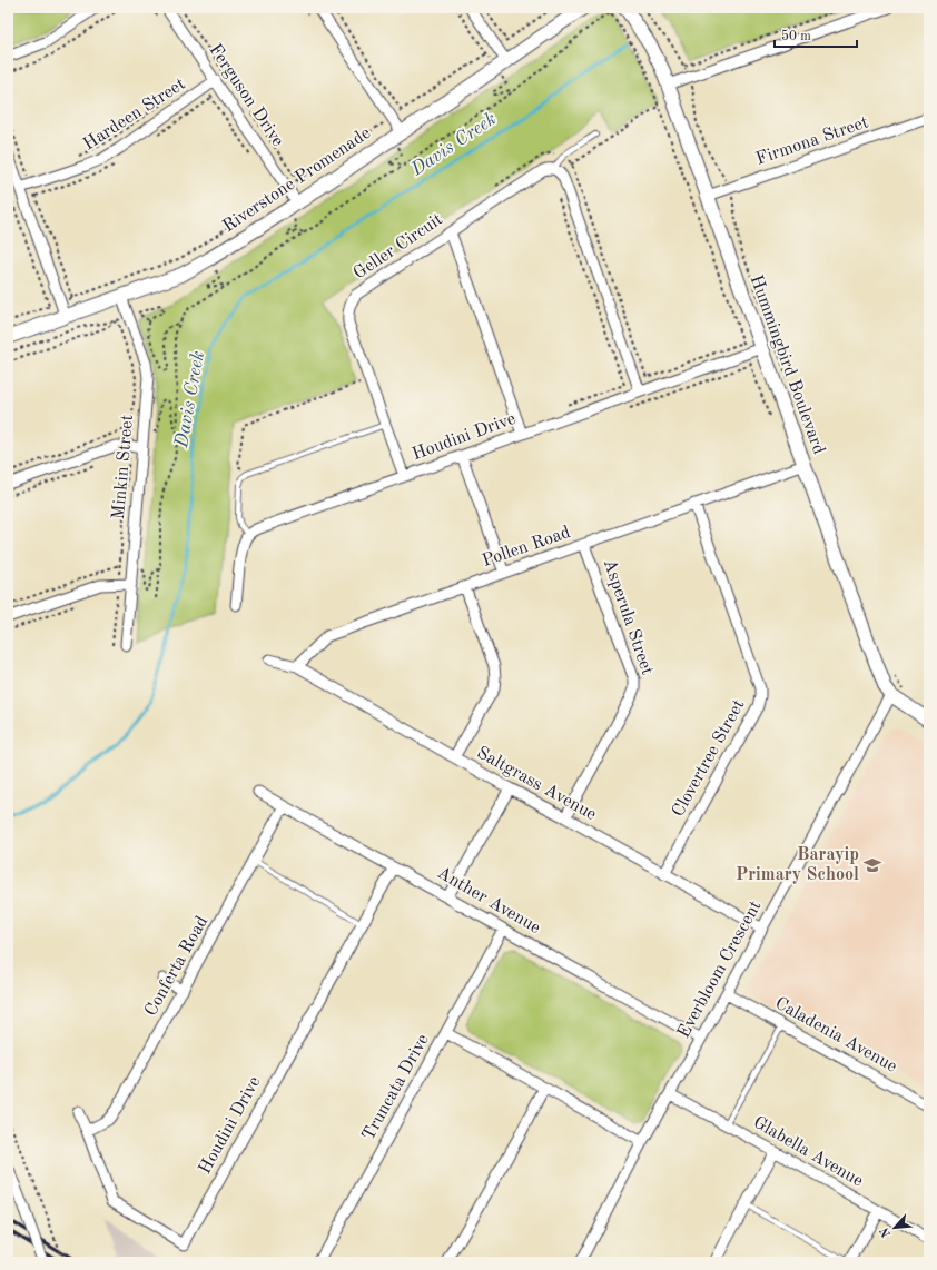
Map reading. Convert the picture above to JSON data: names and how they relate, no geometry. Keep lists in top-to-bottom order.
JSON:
{
  "streets": {
    "street": [
      "Ferguson Drive",
      "Hardeen Street",
      "Firmona Street",
      "Riverstone Promenade",
      "Geller Circuit",
      "Hummingbird Boulevard",
      "Houdini Drive",
      "Minkin Street",
      "Pollen Road",
      "Asperula Street",
      "Clovertree Street",
      "Saltgrass Avenue",
      "Anther Avenue",
      "Conferta Road",
      "Everbloom Crescent",
      "Caladenia Avenue",
      "Truncata Drive",
      "Glabella Avenue"
    ]
  },
  "crossings": [
    ["Ferguson Drive", "Hardeen Street"],
    ["Ferguson Drive", "Riverstone Promenade"],
    ["Firmona Street", "Hummingbird Boulevard"],
    ["Riverstone Promenade", "Minkin Street"],
    ["Geller Circuit", "Houdini Drive"],
    ["Hummingbird Boulevard", "Houdini Drive"],
    ["Hummingbird Boulevard", "Pollen Road"],
    ["Hummingbird Boulevard", "Everbloom Crescent"],
    ["Houdini Drive", "Anther Avenue"],
    ["Houdini Drive", "Conferta Road"],
    ["Pollen Road", "Asperula Street"],
    ["Pollen Road", "Clovertree Street"],
    ["Pollen Road", "Saltgrass Avenue"],
    ["Asperula Street", "Saltgrass Avenue"],
    ["Clovertree Street", "Saltgrass Avenue"],
    ["Saltgrass Avenue", "Everbloom Crescent"],
    ["Anther Avenue", "Conferta Road"],
    ["Anther Avenue", "Everbloom Crescent"],
    ["Anther Avenue", "Truncata Drive"],
    ["Everbloom Crescent", "Caladenia Avenue"],
    ["Everbloom Crescent", "Glabella Avenue"]
  ],
  "water": ["Davis Creek"],
  "places": {
    "school or university": ["Barayip Primary School"]
  },
  "scale_bar": "50 m",
  "north": "bottom left"
}
